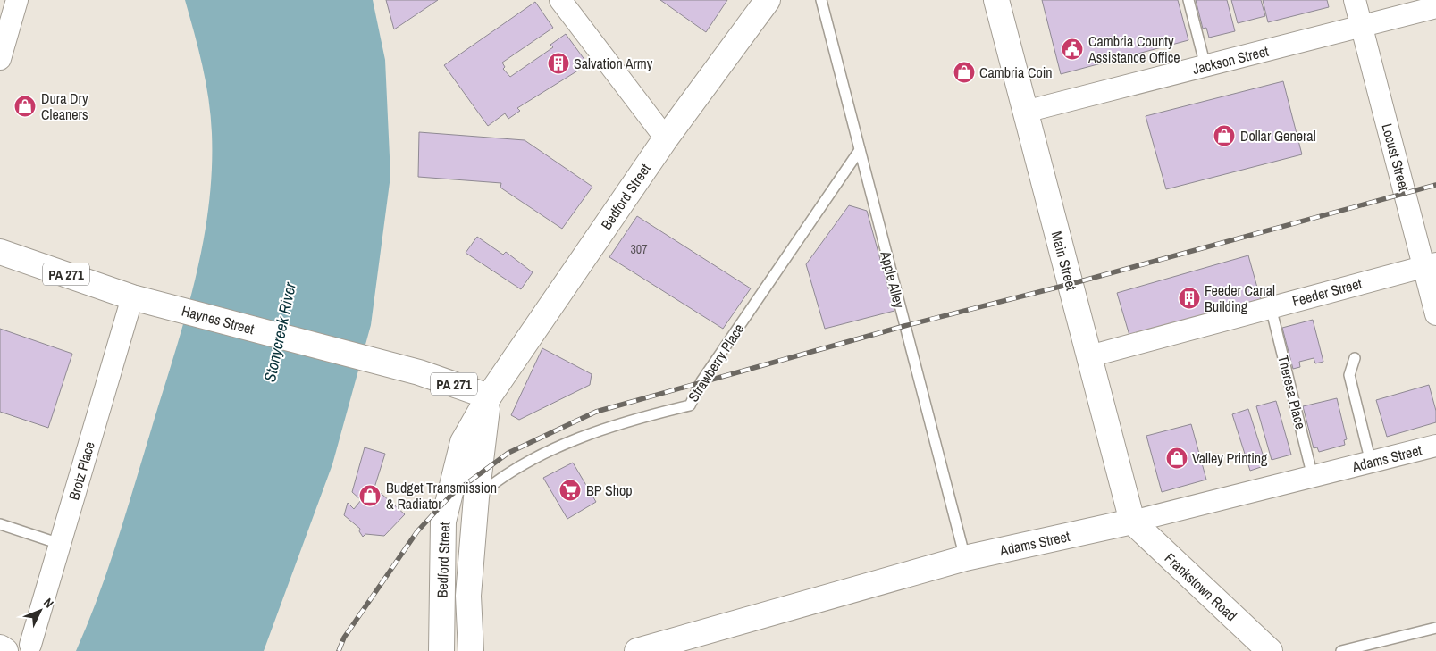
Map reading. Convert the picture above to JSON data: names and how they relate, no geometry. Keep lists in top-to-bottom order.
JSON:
{
  "streets": {
    "main road": [
      "Bedford Street",
      "Main Street",
      "PA 271",
      "Haynes Street",
      "Adams Street",
      "Frankstown Road"
    ],
    "street": [
      "Jackson Street",
      "Locust Street",
      "Feeder Street",
      "Brotz Place"
    ],
    "lane": ["Apple Alley", "Strawberry Place", "Theresa Place"]
  },
  "crossings": [
    ["Jackson Street", "Locust Street"],
    ["Jackson Street", "Main Street"],
    ["Locust Street", "Feeder Street"],
    ["Bedford Street", "Haynes Street"],
    ["Bedford Street", "Strawberry Place"],
    ["Main Street", "Feeder Street"],
    ["Main Street", "Adams Street"],
    ["Main Street", "Frankstown Road"],
    ["Apple Alley", "Strawberry Place"],
    ["Apple Alley", "Adams Street"],
    ["Feeder Street", "Theresa Place"],
    ["Haynes Street", "Brotz Place"],
    ["Theresa Place", "Adams Street"],
    ["Adams Street", "Frankstown Road"]
  ],
  "water": ["Stonycreek River"],
  "places": {
    "public building": ["Cambria County Assistance Office"],
    "building": ["Salvation Army", "Feeder Canal Building"],
    "shop": [
      "Cambria Coin",
      "Dura Dry Cleaners",
      "Dollar General",
      "Valley Printing",
      "Budget Transmission & Radiator"
    ],
    "supermarket": ["BP Shop"]
  },
  "house_numbers": ["307"],
  "north": "top right"
}
